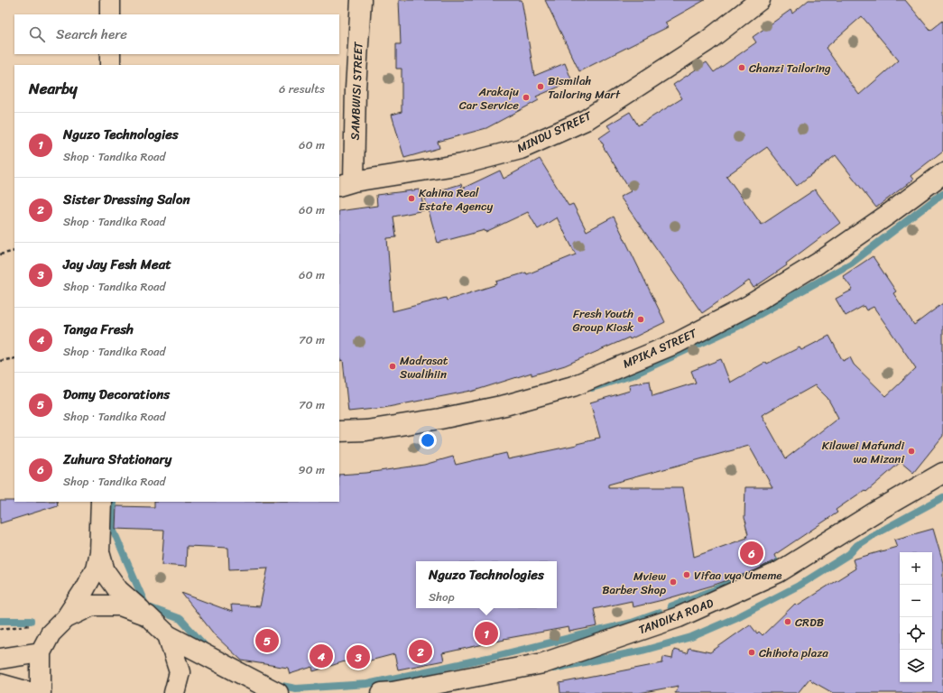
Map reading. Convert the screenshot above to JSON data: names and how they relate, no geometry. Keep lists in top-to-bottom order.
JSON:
{
  "streets": {
    "street": [
      "SAMBWISI STREET",
      "MINDU STREET",
      "MPIKA STREET",
      "TANDIKA ROAD"
    ]
  },
  "crossings": [
    ["SAMBWISI STREET", "MINDU STREET"]
  ],
  "places": [
    "Chanzi Tailoring",
    "Bismilah Tailoring Mart",
    "Arakaju Car Service",
    "Kahina Real Estate Agency",
    "Fresh Youth Group Kiosk",
    "Madrasat Swalihiin",
    "Kilawei Mafundi wa Mizani",
    "Vifaa vya Umeme",
    "Mview Barber Shop",
    "CRDB",
    "Chihota plaza"
  ],
  "page": {
    "search": "Search here",
    "heading": ["Nearby", "6 results"],
    "list": [
      {
        "mark": "1",
        "name": "Nguzo Technologies",
        "note": "Shop · Tandika Road",
        "value": "60 m"
      },
      {
        "mark": "2",
        "name": "Sister Dressing Salon",
        "note": "Shop · Tandika Road",
        "value": "60 m"
      },
      {
        "mark": "3",
        "name": "Jay Jay Fesh Meat",
        "note": "Shop · Tandika Road",
        "value": "60 m"
      },
      {
        "mark": "4",
        "name": "Tanga Fresh",
        "note": "Shop · Tandika Road",
        "value": "70 m"
      },
      {
        "mark": "5",
        "name": "Domy Decorations",
        "note": "Shop · Tandika Road",
        "value": "70 m"
      },
      {
        "mark": "6",
        "name": "Zuhura Stationary",
        "note": "Shop · Tandika Road",
        "value": "90 m"
      }
    ],
    "pins": [
      "6",
      "1",
      "5",
      "2",
      "4",
      "3"
    ],
    "map_buttons": ["+", "−"],
    "popup": ["Nguzo Technologies", "Shop"]
  }
}
